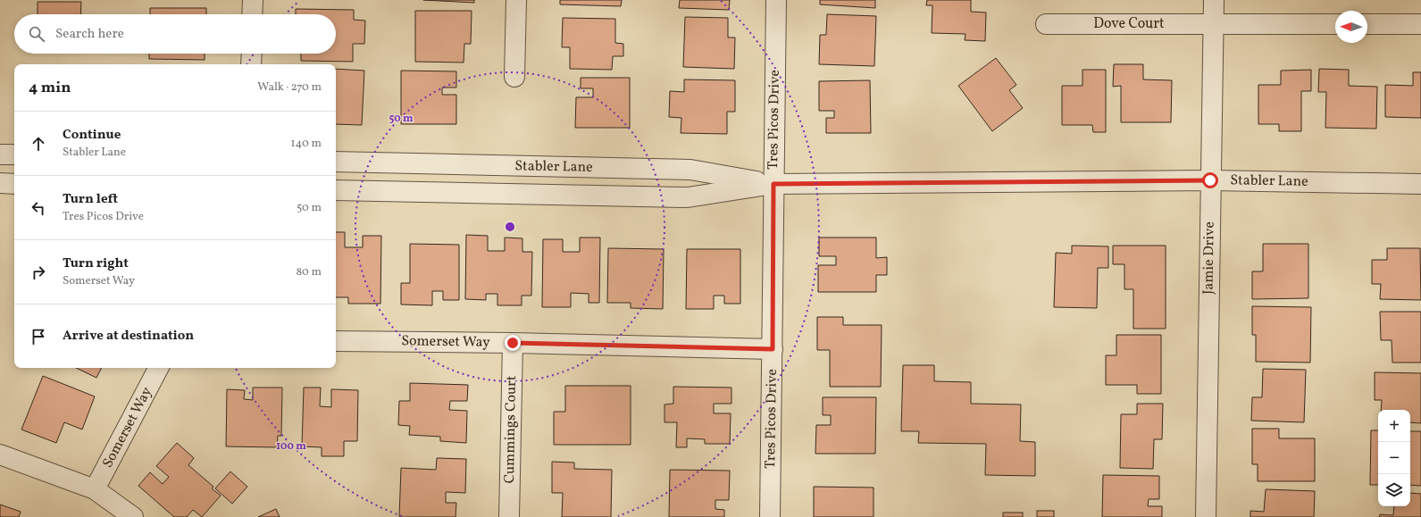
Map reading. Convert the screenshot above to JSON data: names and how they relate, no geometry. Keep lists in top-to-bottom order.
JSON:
{
  "streets": {
    "street": [
      "Dove Court",
      "Tres Picos Drive",
      "Stabler Lane",
      "Jamie Drive",
      "Somerset Way",
      "Cummings Court"
    ]
  },
  "crossings": [
    ["Dove Court", "Jamie Drive"],
    ["Tres Picos Drive", "Stabler Lane"],
    ["Tres Picos Drive", "Somerset Way"],
    ["Stabler Lane", "Jamie Drive"],
    ["Somerset Way", "Cummings Court"]
  ],
  "north": "left",
  "page": {
    "search": "Search here",
    "heading": ["4 min", "Walk · 270 m"],
    "list": [
      ["Continue", "Stabler Lane", "140 m"],
      ["Turn left", "Tres Picos Drive", "50 m"],
      ["Turn right", "Somerset Way", "80 m"],
      "Arrive at destination"
    ],
    "map_buttons": ["+", "−"]
  },
  "rings": ["50 m", "100 m"]
}
